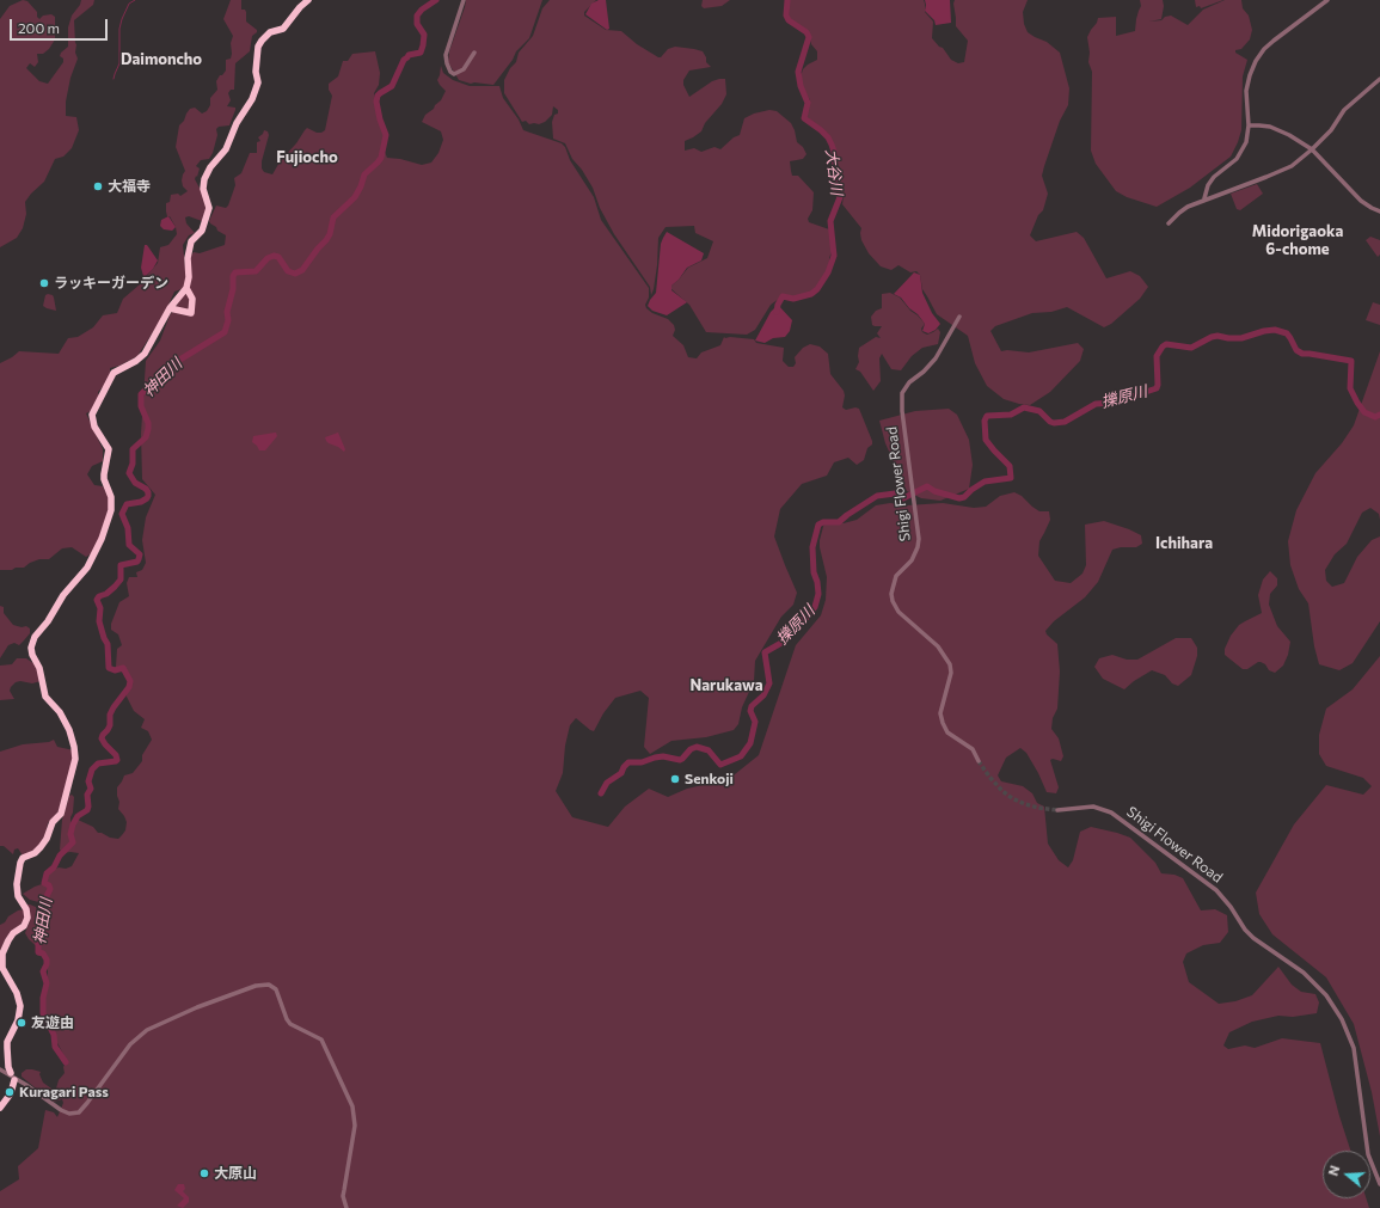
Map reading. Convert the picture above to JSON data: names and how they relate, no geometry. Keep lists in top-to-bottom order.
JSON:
{
  "streets": {
    "street": ["Shigi Flower Road"]
  },
  "districts": [
    "Daimoncho",
    "Fujiocho",
    "Midorigaoka 6-chome",
    "Ichihara",
    "Narukawa"
  ],
  "water": ["大谷川", "神田川", "擽原川"],
  "places": [
    "大福寺",
    "ラッキーガーデン",
    "Senkoji",
    "友遊由",
    "Kuragari Pass",
    "大原山"
  ],
  "scale_bar": "200 m",
  "north": "left"
}
